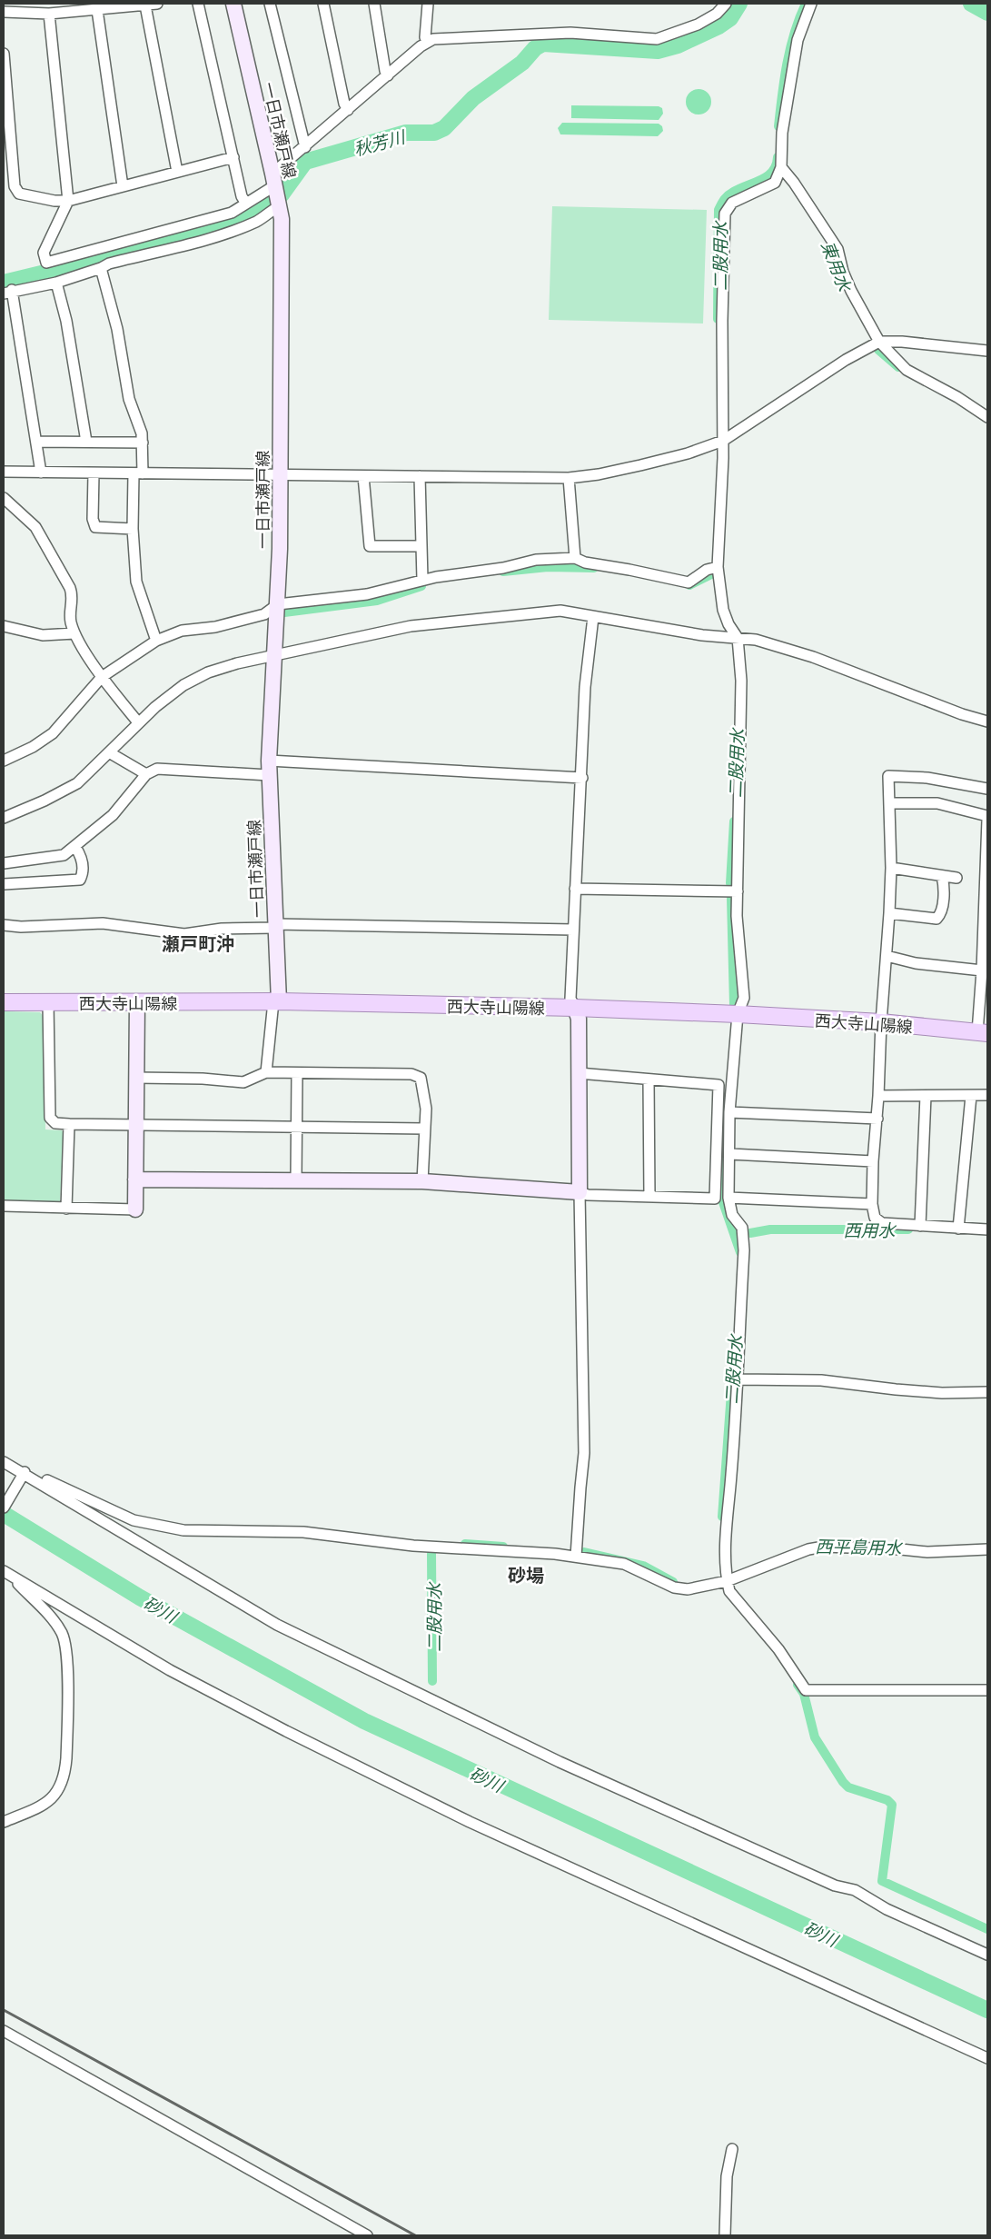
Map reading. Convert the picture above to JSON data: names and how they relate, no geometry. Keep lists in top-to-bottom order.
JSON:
{
  "streets": {
    "main road": ["一日市瀬戸線", "西大寺山陽線"]
  },
  "crossings": [
    ["一日市瀬戸線", "西大寺山陽線"]
  ],
  "districts": ["瀬戸町沖", "砂場"],
  "water": [
    "秋芳川",
    "二股用水",
    "東用水",
    "西用水",
    "西平島用水",
    "砂川"
  ]
}
